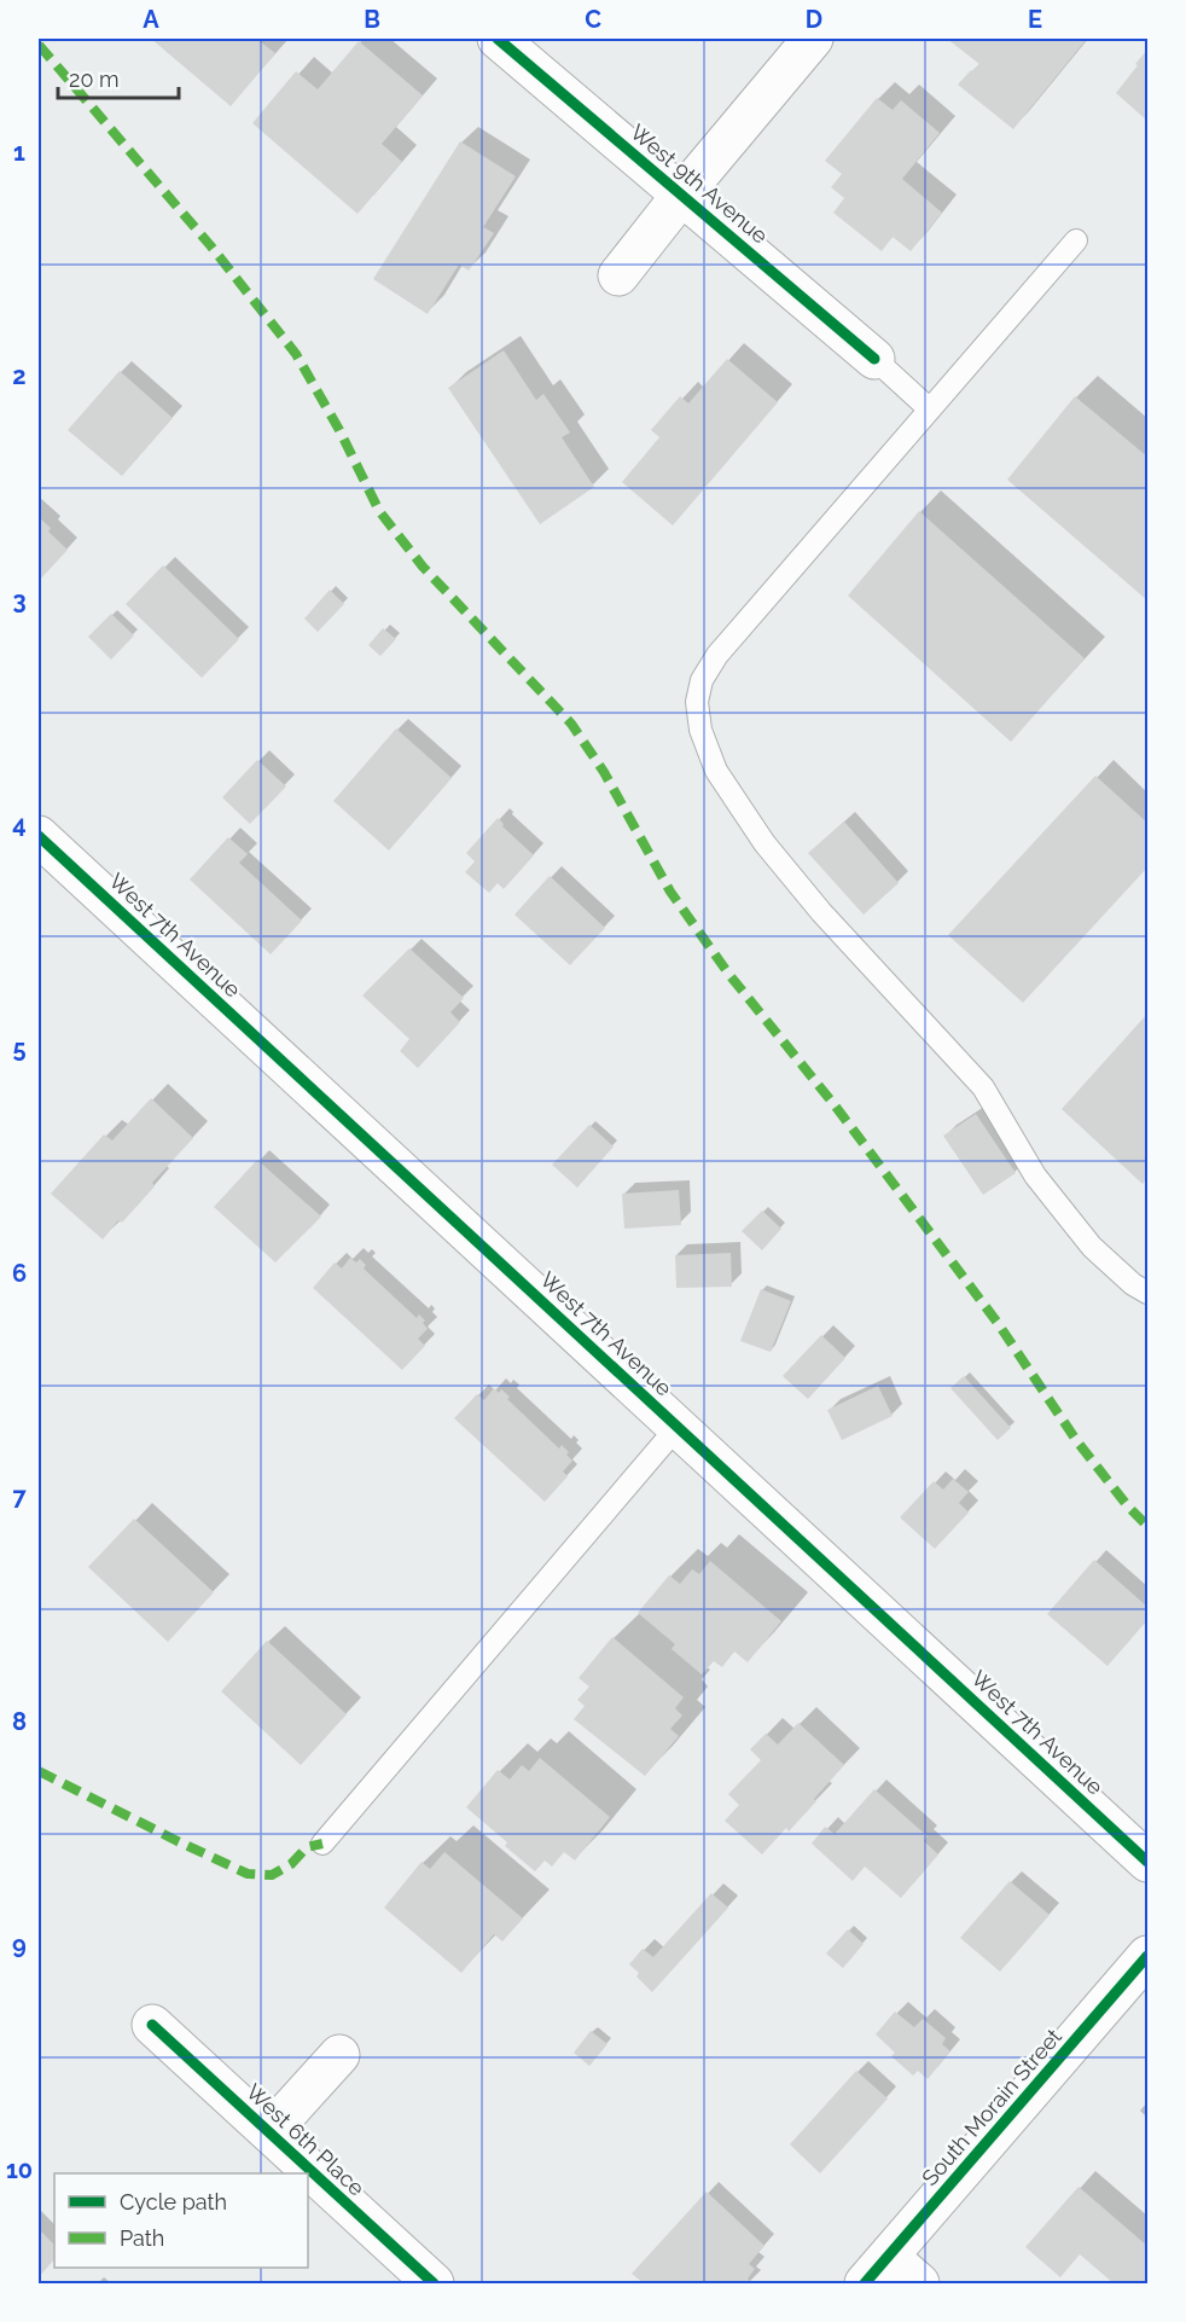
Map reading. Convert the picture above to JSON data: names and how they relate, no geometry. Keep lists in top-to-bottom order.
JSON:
{
  "streets": {
    "street": [
      "West 9th Avenue",
      "West 7th Avenue",
      "South Morain Street",
      "West 6th Place"
    ]
  },
  "legend": ["Cycle path", "Path"],
  "scale_bar": "20 m",
  "grid": {
    "columns": [
      "A",
      "B",
      "C",
      "D",
      "E"
    ],
    "rows": [
      "1",
      "2",
      "3",
      "4",
      "5",
      "6",
      "7",
      "8",
      "9",
      "10"
    ]
  }
}
